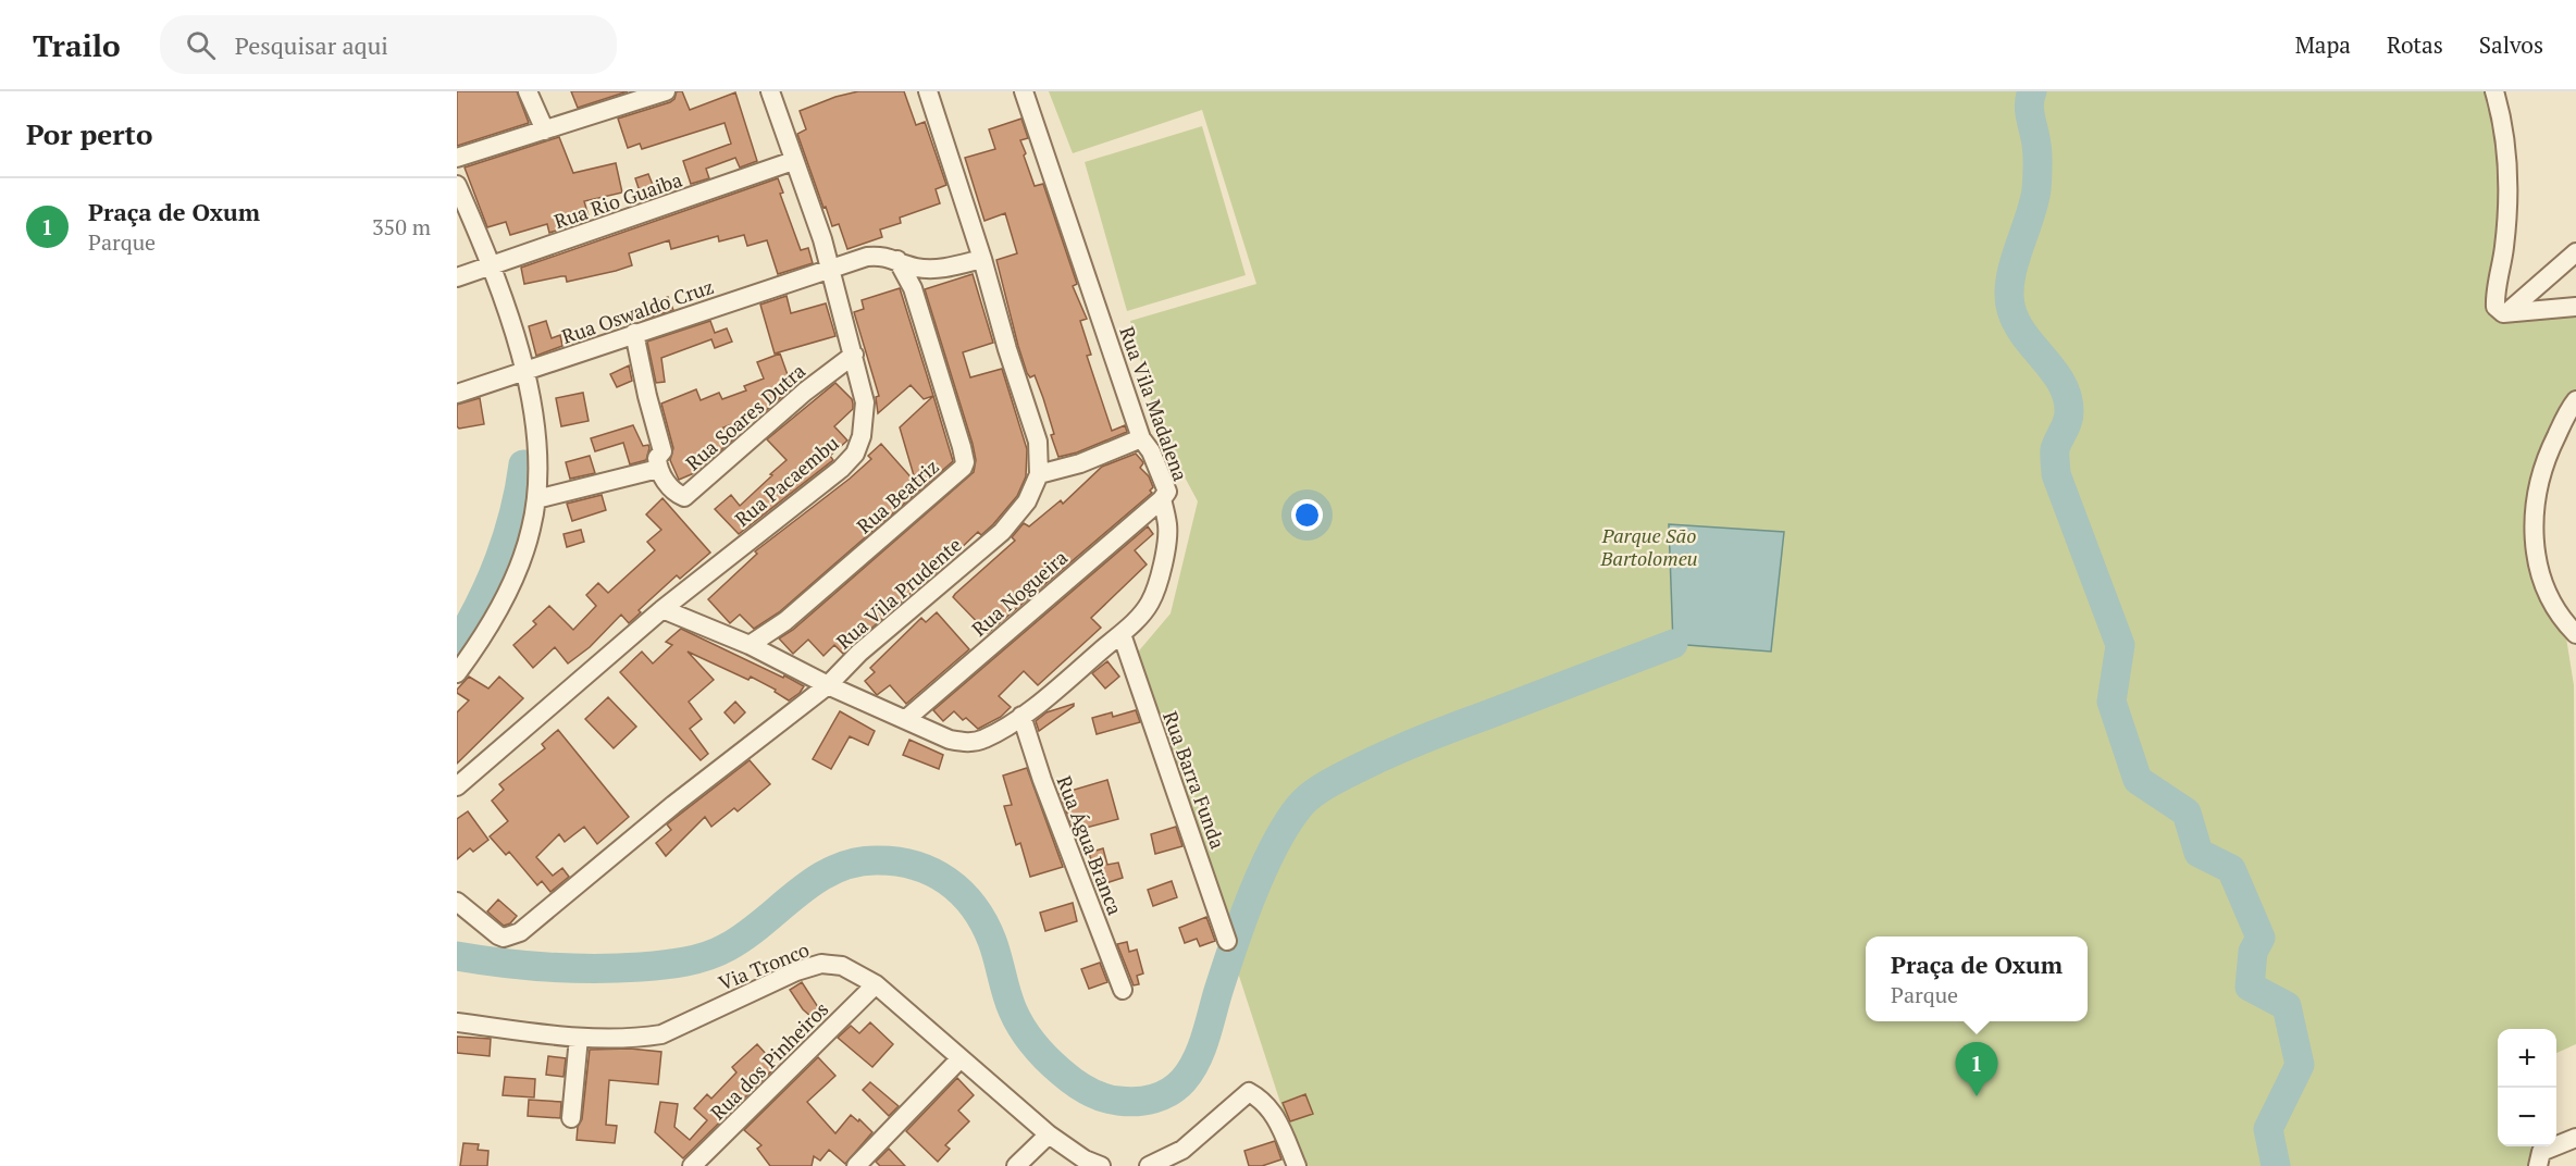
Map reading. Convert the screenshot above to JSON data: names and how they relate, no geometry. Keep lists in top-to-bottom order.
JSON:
{
  "streets": {
    "street": [
      "Rua Rio Guaiba",
      "Rua Oswaldo Cruz",
      "Rua Vila Madalena",
      "Rua Soares Dutra",
      "Rua Pacaembu",
      "Rua Beatriz",
      "Rua Vila Prudente",
      "Rua Nogueira",
      "Rua Barra Funda",
      "Rua Água Branca",
      "Via Tronco",
      "Rua dos Pinheiros"
    ]
  },
  "crossings": [
    ["Rua Rio Guaiba", "Rua Pacaembu"],
    ["Rua Oswaldo Cruz", "Rua Soares Dutra"],
    ["Rua Oswaldo Cruz", "Rua Pacaembu"],
    ["Rua Vila Madalena", "Rua Pacaembu"],
    ["Rua Vila Madalena", "Rua Beatriz"],
    ["Rua Vila Madalena", "Rua Vila Prudente"],
    ["Rua Vila Madalena", "Rua Nogueira"],
    ["Rua Vila Madalena", "Rua Barra Funda"],
    ["Rua Vila Madalena", "Rua Água Branca"],
    ["Rua Soares Dutra", "Rua Pacaembu"],
    ["Via Tronco", "Rua dos Pinheiros"]
  ],
  "parks": ["Parque São Bartolomeu"],
  "page": {
    "header": "Trailo",
    "search": "Pesquisar aqui",
    "nav": ["Mapa", "Rotas", "Salvos"],
    "heading": "Por perto",
    "list": [
      {
        "mark": "1",
        "name": "Praça de Oxum",
        "note": "Parque",
        "value": "350 m"
      }
    ],
    "popup": ["Praça de Oxum", "Parque"],
    "map_buttons": ["+", "−"],
    "pins": "1"
  }
}
